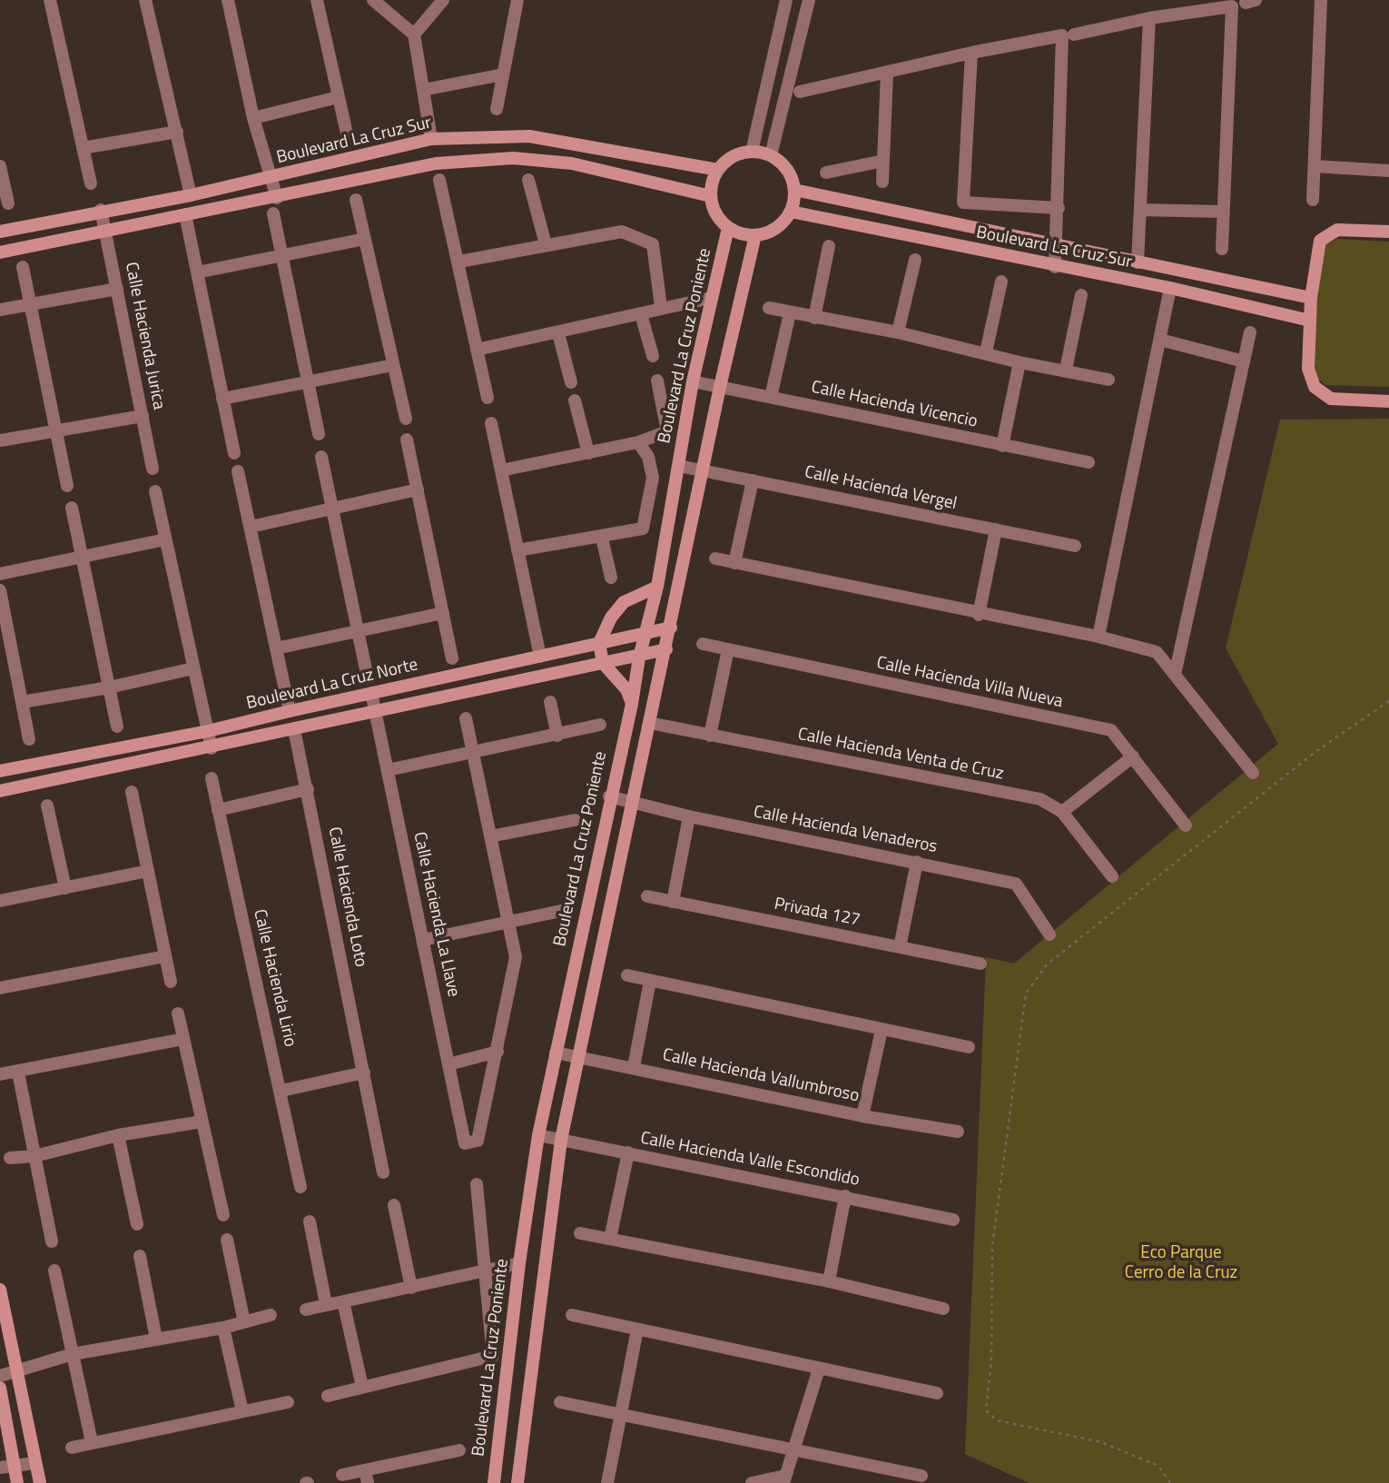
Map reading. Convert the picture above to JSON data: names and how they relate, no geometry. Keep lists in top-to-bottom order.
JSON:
{
  "streets": {
    "street": [
      "Boulevard La Cruz Sur",
      "Calle Hacienda Jurica",
      "Boulevard La Cruz Poniente",
      "Calle Hacienda Vicencio",
      "Calle Hacienda Vergel",
      "Calle Hacienda Villa Nueva",
      "Boulevard La Cruz Norte",
      "Calle Hacienda Venta de Cruz",
      "Calle Hacienda Venaderos",
      "Calle Hacienda Loto",
      "Privada 127",
      "Calle Hacienda La Llave",
      "Calle Hacienda Lirio",
      "Calle Hacienda Vallumbroso",
      "Calle Hacienda Valle Escondido"
    ]
  },
  "crossings": [
    ["Boulevard La Cruz Sur", "Calle Hacienda Jurica"],
    ["Boulevard La Cruz Sur", "Boulevard La Cruz Poniente"],
    ["Boulevard La Cruz Poniente", "Calle Hacienda Vicencio"],
    ["Boulevard La Cruz Poniente", "Calle Hacienda Vergel"],
    ["Boulevard La Cruz Poniente", "Boulevard La Cruz Norte"],
    ["Boulevard La Cruz Poniente", "Calle Hacienda Venaderos"],
    ["Boulevard La Cruz Poniente", "Calle Hacienda Vallumbroso"],
    ["Boulevard La Cruz Poniente", "Calle Hacienda Valle Escondido"],
    ["Boulevard La Cruz Norte", "Calle Hacienda Loto"],
    ["Boulevard La Cruz Norte", "Calle Hacienda La Llave"]
  ],
  "parks": ["Eco Parque Cerro de la Cruz"]
}
